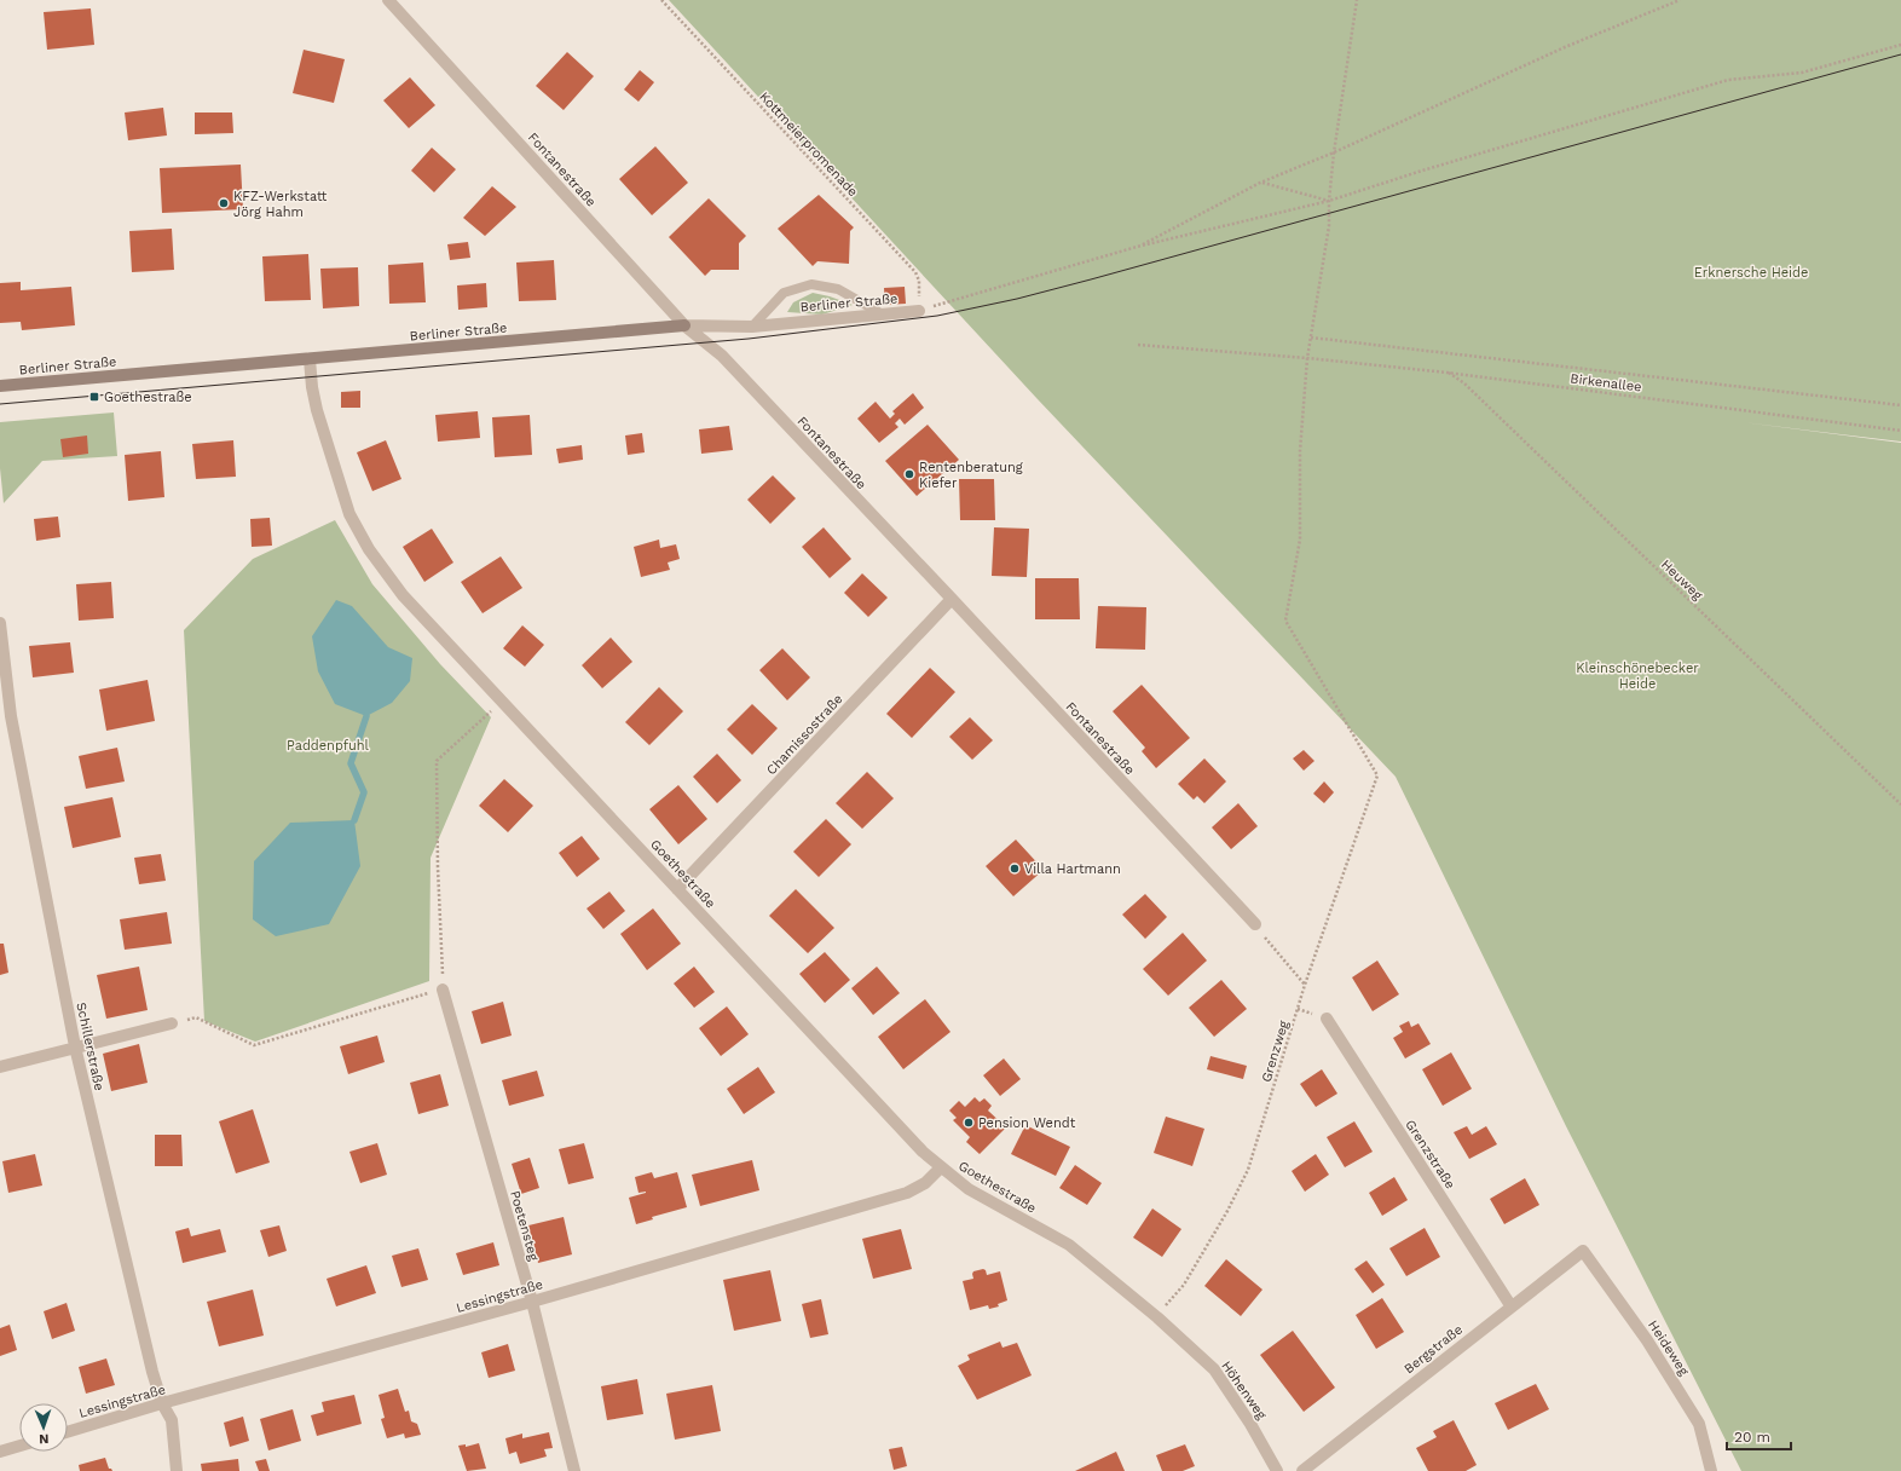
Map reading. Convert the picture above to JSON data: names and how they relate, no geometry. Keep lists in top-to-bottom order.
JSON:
{
  "streets": {
    "street": [
      "Fontanestraße",
      "Berliner Straße",
      "Chamissostraße",
      "Goethestraße",
      "Schillerstraße",
      "Grenzstraße",
      "Poetensteg",
      "Lessingstraße",
      "Heideweg",
      "Bergstraße",
      "Höhenweg"
    ],
    "path": [
      "Kottmeierpromenade",
      "Birkenallee",
      "Heuweg",
      "Grenzweg"
    ]
  },
  "crossings": [
    ["Kottmeierpromenade", "Berliner Straße"],
    ["Fontanestraße", "Berliner Straße"],
    ["Fontanestraße", "Chamissostraße"],
    ["Berliner Straße", "Goethestraße"],
    ["Birkenallee", "Heuweg"],
    ["Birkenallee", "Grenzweg"],
    ["Chamissostraße", "Goethestraße"],
    ["Goethestraße", "Grenzweg"],
    ["Goethestraße", "Lessingstraße"],
    ["Goethestraße", "Höhenweg"],
    ["Schillerstraße", "Lessingstraße"],
    ["Grenzweg", "Höhenweg"],
    ["Grenzstraße", "Bergstraße"],
    ["Poetensteg", "Lessingstraße"],
    ["Heideweg", "Bergstraße"]
  ],
  "parks": ["Erknersche Heide", "Kleinschönebecker Heide", "Paddenpfuhl"],
  "places": {
    "other": [
      "KFZ-Werkstatt Jörg Hahm",
      "Rentenberatung Kiefer",
      "Villa Hartmann",
      "Pension Wendt"
    ],
    "transit": ["Goethestraße"]
  },
  "scale_bar": "20 m",
  "north": "bottom"
}
